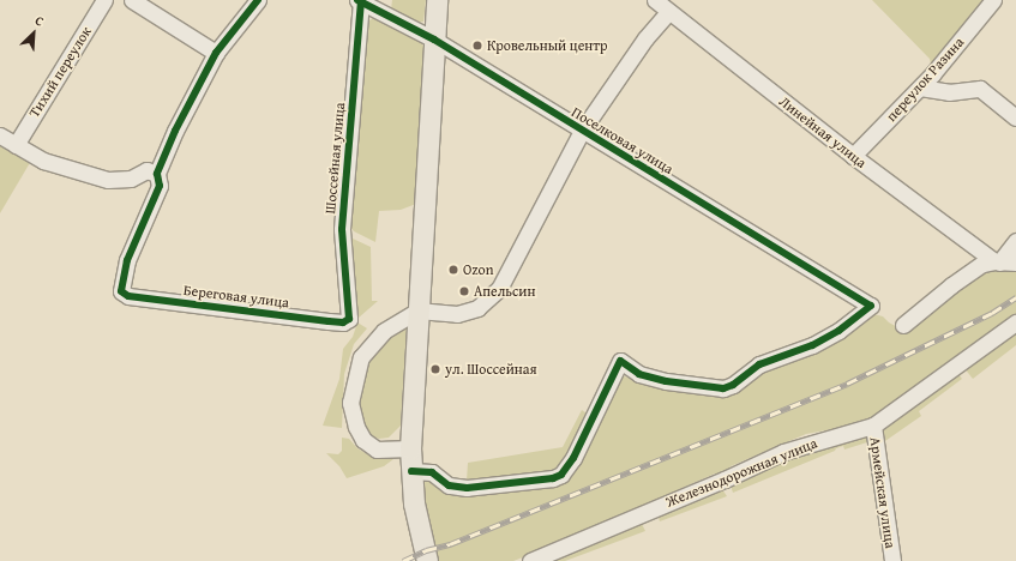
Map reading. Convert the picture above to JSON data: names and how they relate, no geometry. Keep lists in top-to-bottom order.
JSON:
{
  "streets": {
    "street": [
      "Тихий переулок",
      "переулок Разина",
      "Линейная улица",
      "Поселковая улица",
      "Шоссейная улица",
      "Береговая улица",
      "Железнодорожная улица",
      "Армейская улица"
    ]
  },
  "crossings": [
    ["переулок Разина", "Линейная улица"],
    ["Поселковая улица", "Шоссейная улица"],
    ["Шоссейная улица", "Береговая улица"],
    ["Железнодорожная улица", "Армейская улица"]
  ],
  "places": [
    "Кровельный центр",
    "Ozon",
    "Апельсин",
    "ул. Шоссейная"
  ],
  "north": "top right"
}
